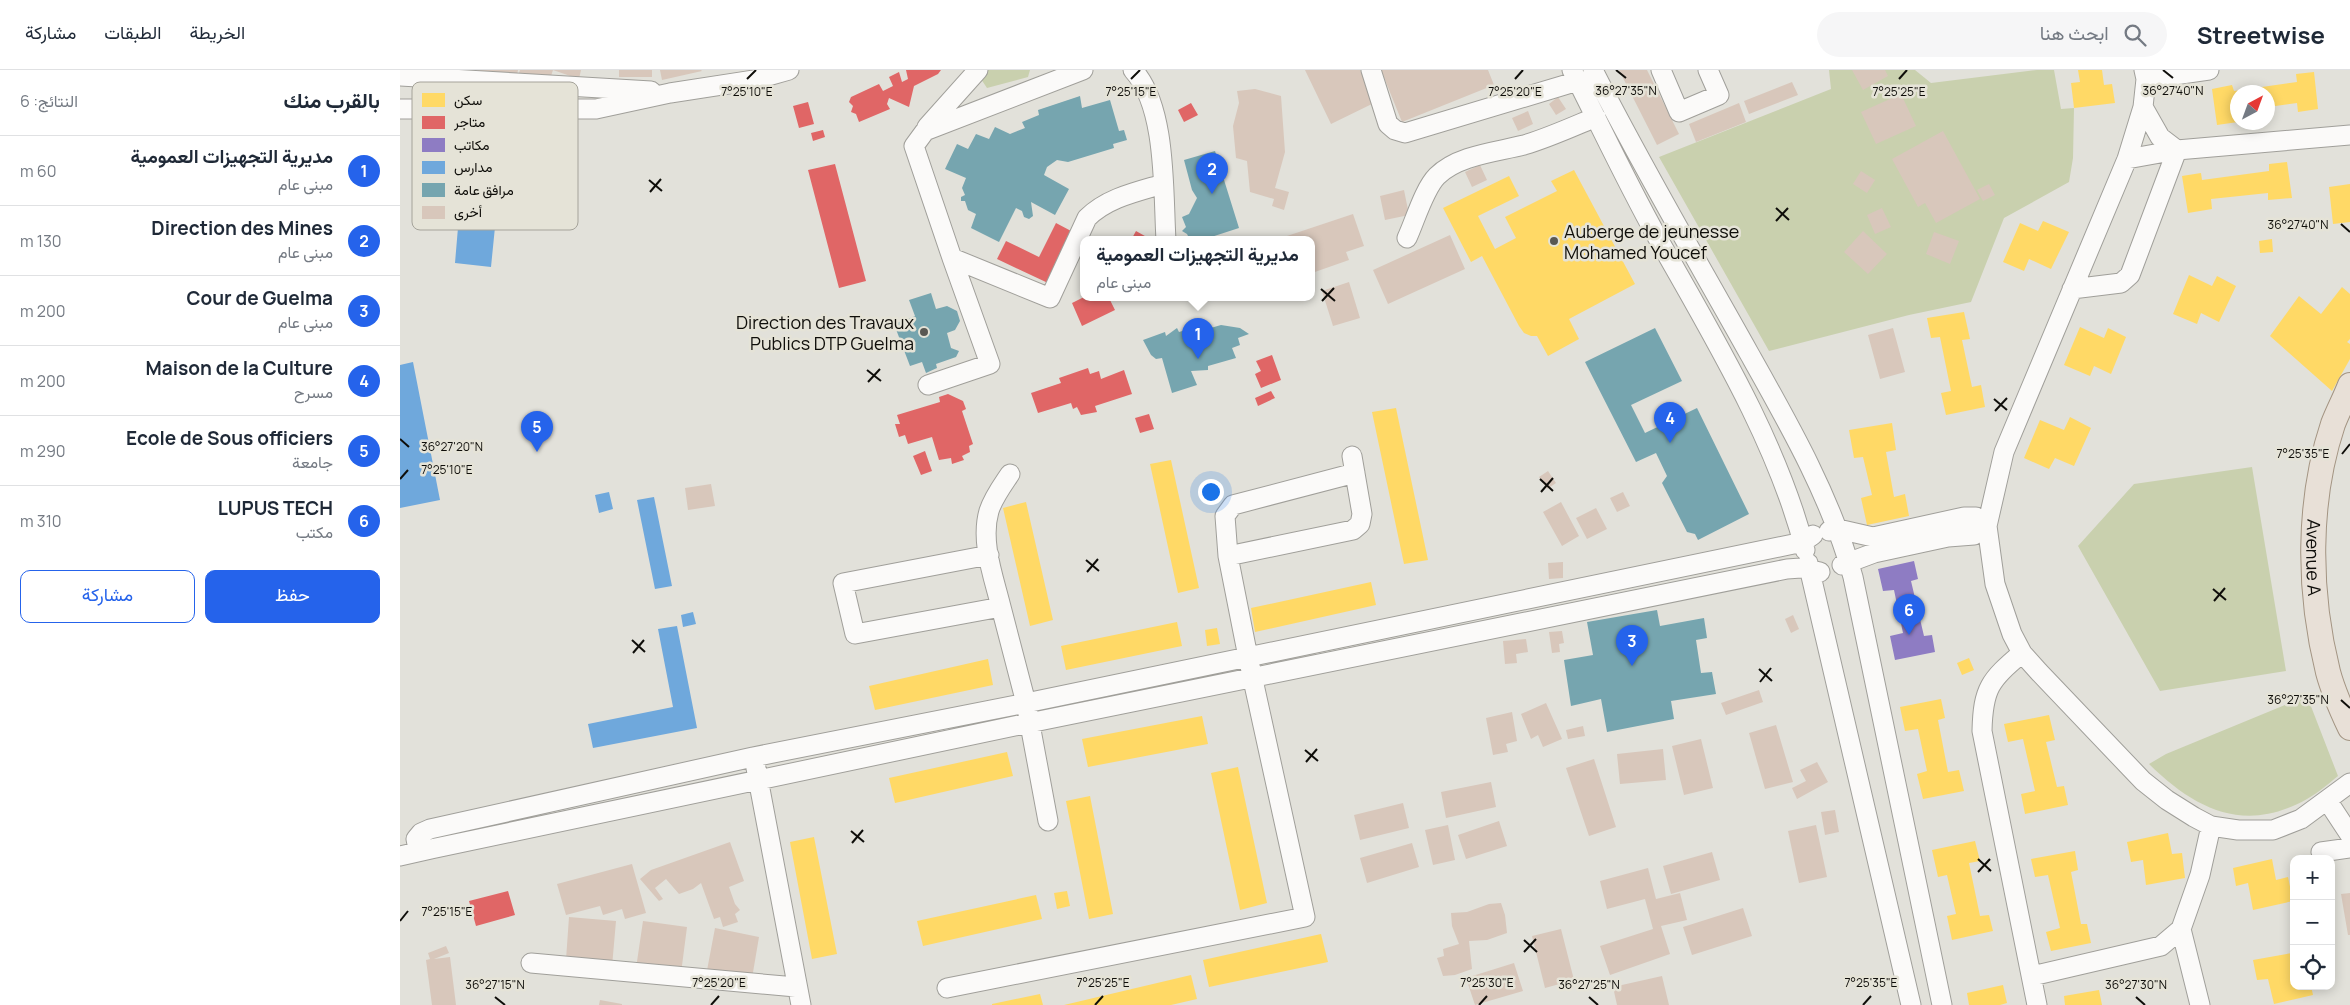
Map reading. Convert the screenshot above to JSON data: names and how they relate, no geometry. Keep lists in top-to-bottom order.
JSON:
{
  "streets": {
    "main road": ["Avenue A"]
  },
  "places": ["Auberge de jeunesse Mohamed Youcef", "Direction des Travaux Publics DTP Guelma"],
  "legend": [
    "سكن",
    "متاجر",
    "مكاتب",
    "مدارس",
    "مرافق عامة",
    "أخرى"
  ],
  "north": "top right",
  "page": {
    "header": "Streetwise",
    "search": "ابحث هنا",
    "nav": ["الخريطة", "الطبقات", "مشاركة"],
    "heading": ["بالقرب منك", "النتائج: 6"],
    "list": [
      {
        "mark": "1",
        "name": "مديرية التجهيزات العمومية",
        "note": "مبنى عام",
        "value": "60 m"
      },
      {
        "mark": "2",
        "name": "Direction des Mines",
        "note": "مبنى عام",
        "value": "130 m"
      },
      {
        "mark": "3",
        "name": "Cour de Guelma",
        "note": "مبنى عام",
        "value": "200 m"
      },
      {
        "mark": "4",
        "name": "Maison de la Culture",
        "note": "مسرح",
        "value": "200 m"
      },
      {
        "mark": "5",
        "name": "Ecole de Sous officiers",
        "note": "جامعة",
        "value": "290 m"
      },
      {
        "mark": "6",
        "name": "LUPUS TECH",
        "note": "مكتب",
        "value": "310 m"
      }
    ],
    "pins": [
      "2",
      "1",
      "4",
      "5",
      "6",
      "3"
    ],
    "popup": ["مديرية التجهيزات العمومية", "مبنى عام"],
    "buttons": ["حفظ", "مشاركة"],
    "map_buttons": ["+", "−"]
  },
  "coordinates": [
    "36°27'35\"N",
    "36°27'40\"N",
    "7°25'10\"E",
    "7°25'15\"E",
    "7°25'20\"E",
    "7°25'25\"E",
    "36°27'20\"N",
    "7°25'35\"E",
    "7°25'30\"E",
    "36°27'15\"N",
    "36°27'25\"N",
    "36°27'30\"N"
  ]
}
